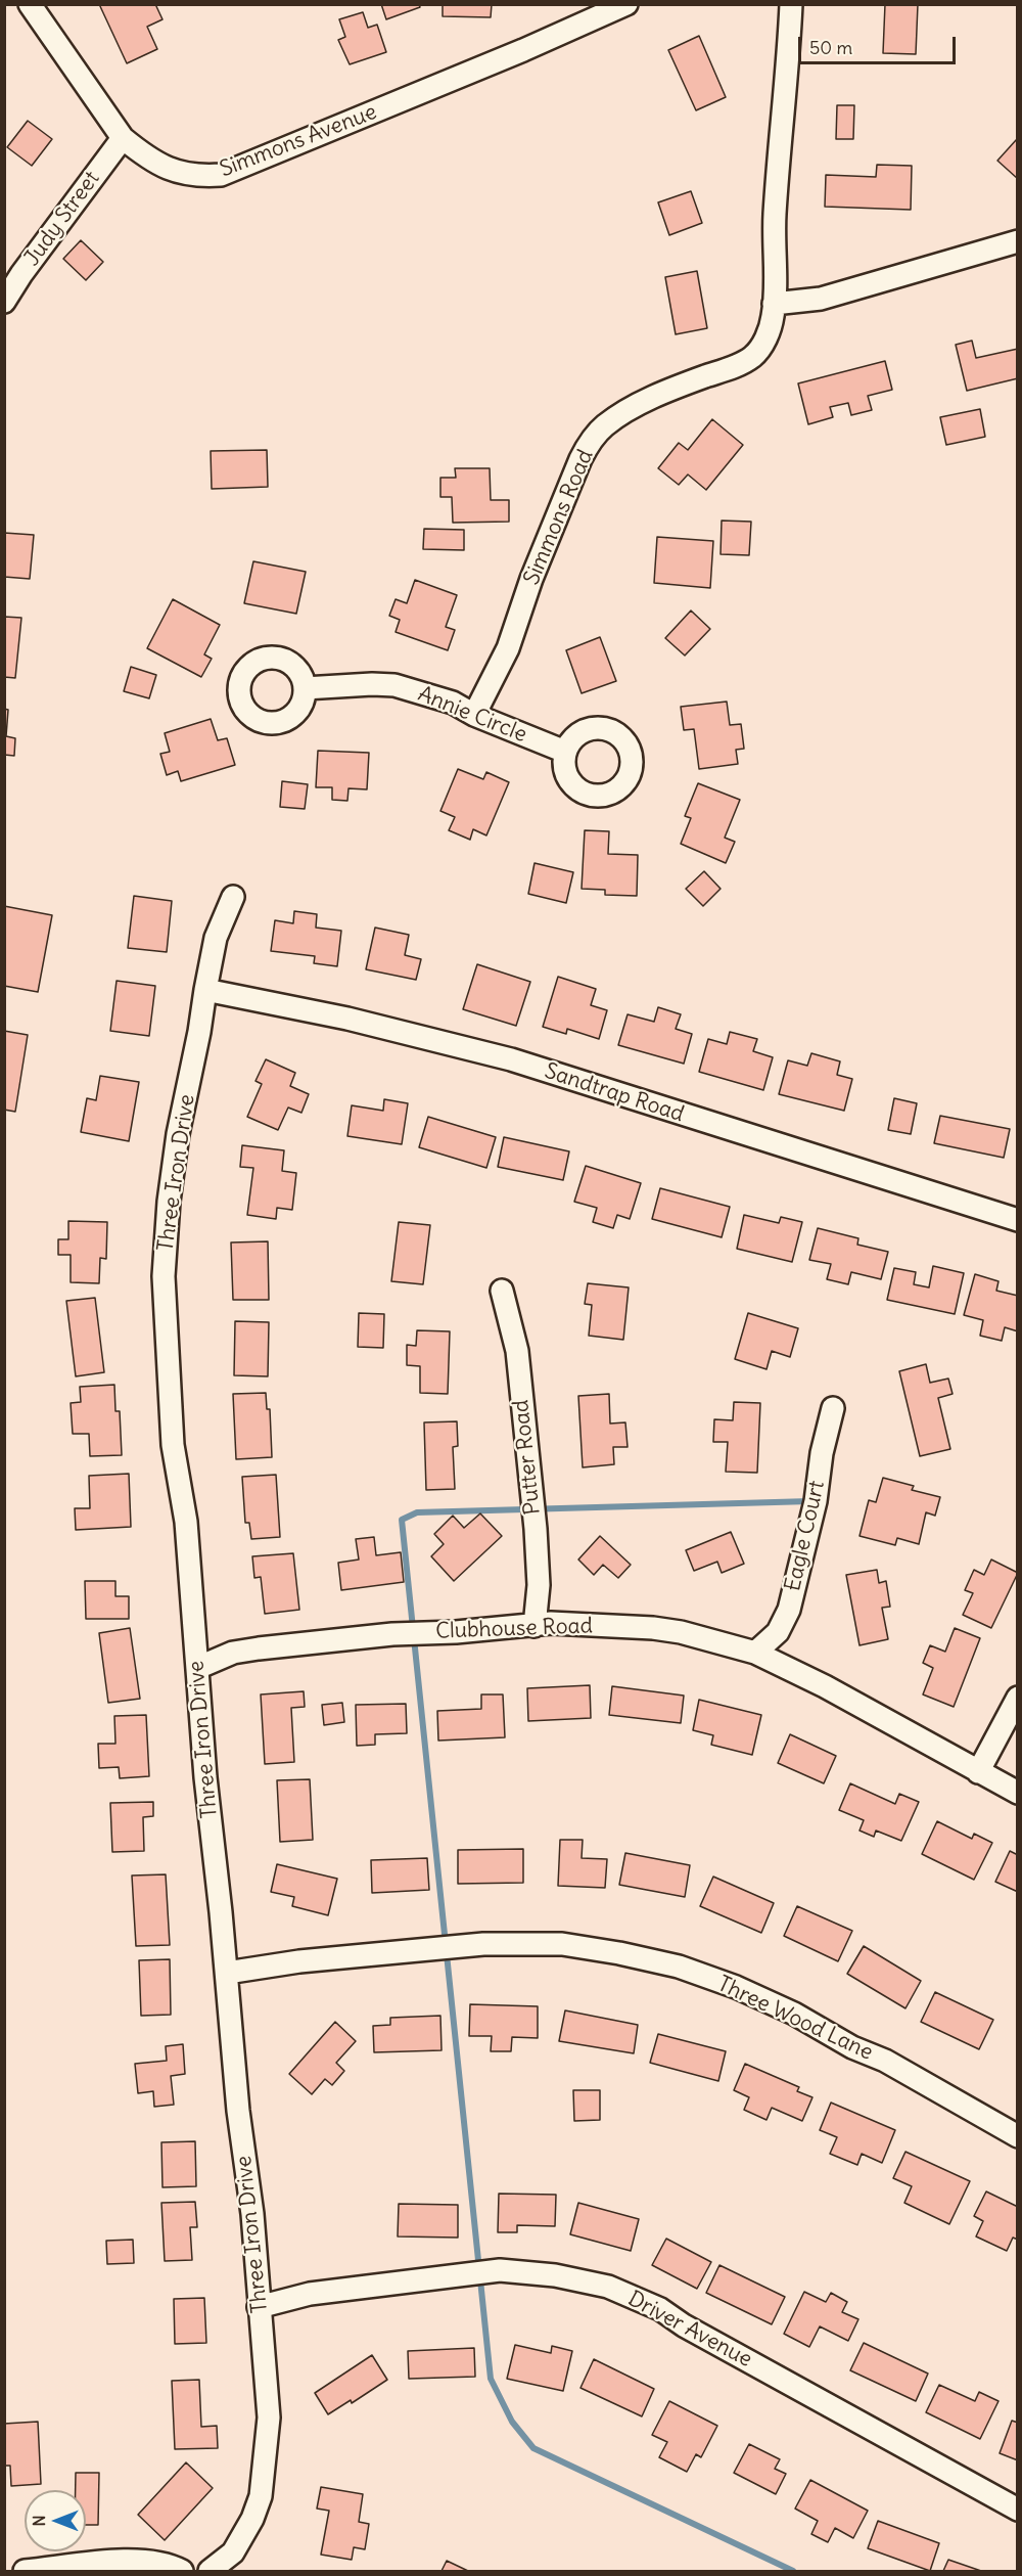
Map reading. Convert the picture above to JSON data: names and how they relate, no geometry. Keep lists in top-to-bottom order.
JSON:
{
  "streets": {
    "street": [
      "Simmons Avenue",
      "Judy Street",
      "Simmons Road",
      "Annie Circle",
      "Sandtrap Road",
      "Three Iron Drive",
      "Putter Road",
      "Eagle Court",
      "Clubhouse Road",
      "Three Wood Lane",
      "Driver Avenue"
    ]
  },
  "crossings": [
    ["Simmons Avenue", "Judy Street"],
    ["Simmons Road", "Annie Circle"],
    ["Sandtrap Road", "Three Iron Drive"],
    ["Three Iron Drive", "Clubhouse Road"],
    ["Three Iron Drive", "Three Wood Lane"],
    ["Three Iron Drive", "Driver Avenue"],
    ["Putter Road", "Clubhouse Road"],
    ["Eagle Court", "Clubhouse Road"]
  ],
  "scale_bar": "50 m",
  "north": "left"
}
